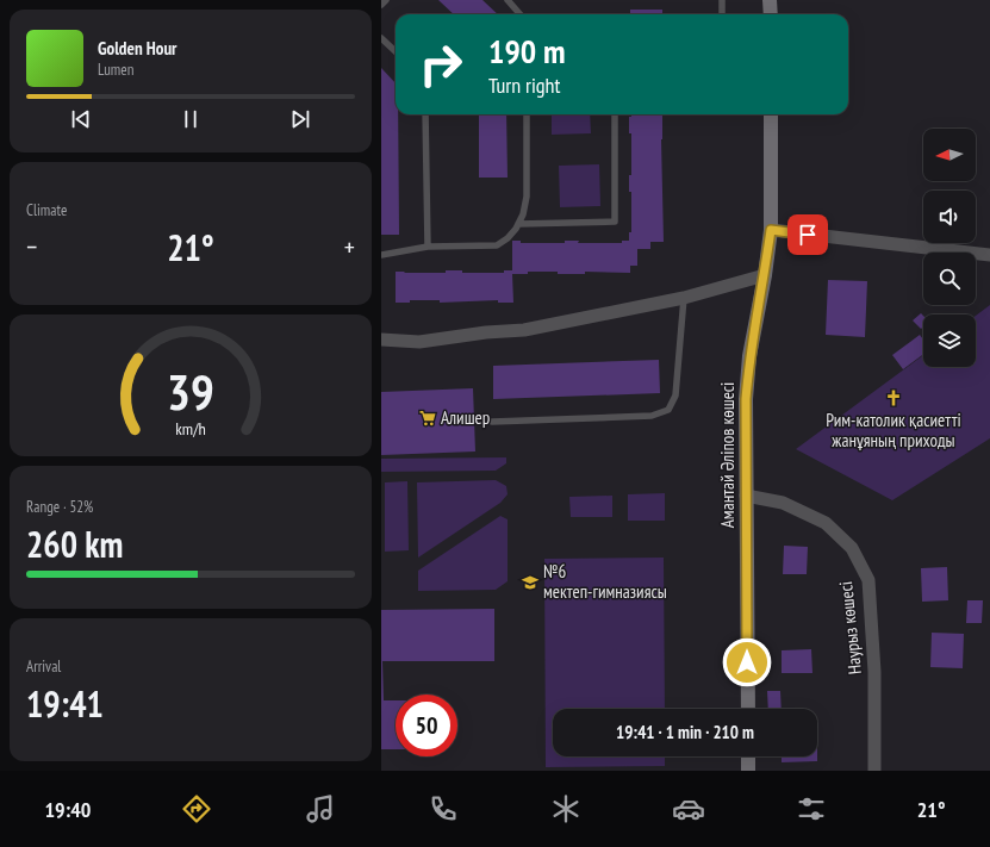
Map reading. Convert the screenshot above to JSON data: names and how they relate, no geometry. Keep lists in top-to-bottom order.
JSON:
{
  "streets": {
    "main road": ["Амантай Әліпов көшесі"],
    "street": ["Наурыз көшесі"]
  },
  "crossings": [
    ["Амантай Әліпов көшесі", "Наурыз көшесі"]
  ],
  "places": {
    "church": ["Рим-католик қасиетті жанұяның приходы"],
    "supermarket": ["Алишер"],
    "school or university": ["№6 мектеп-гимназиясы"]
  },
  "north": "left",
  "page": {
    "turn": ["190 m", "Turn right"],
    "song": ["Golden Hour", "Lumen"],
    "tile": [
      "Climate",
      ["Range · 52%", "260 km"],
      ["Arrival", "19:41"]
    ],
    "heat": ["−", "21°", "+"],
    "limit": "50",
    "trip": "19:41 · 1 min · 210 m",
    "tabs": ["19:40", "21°"],
    "gauge": ["39", "km/h"]
  }
}
